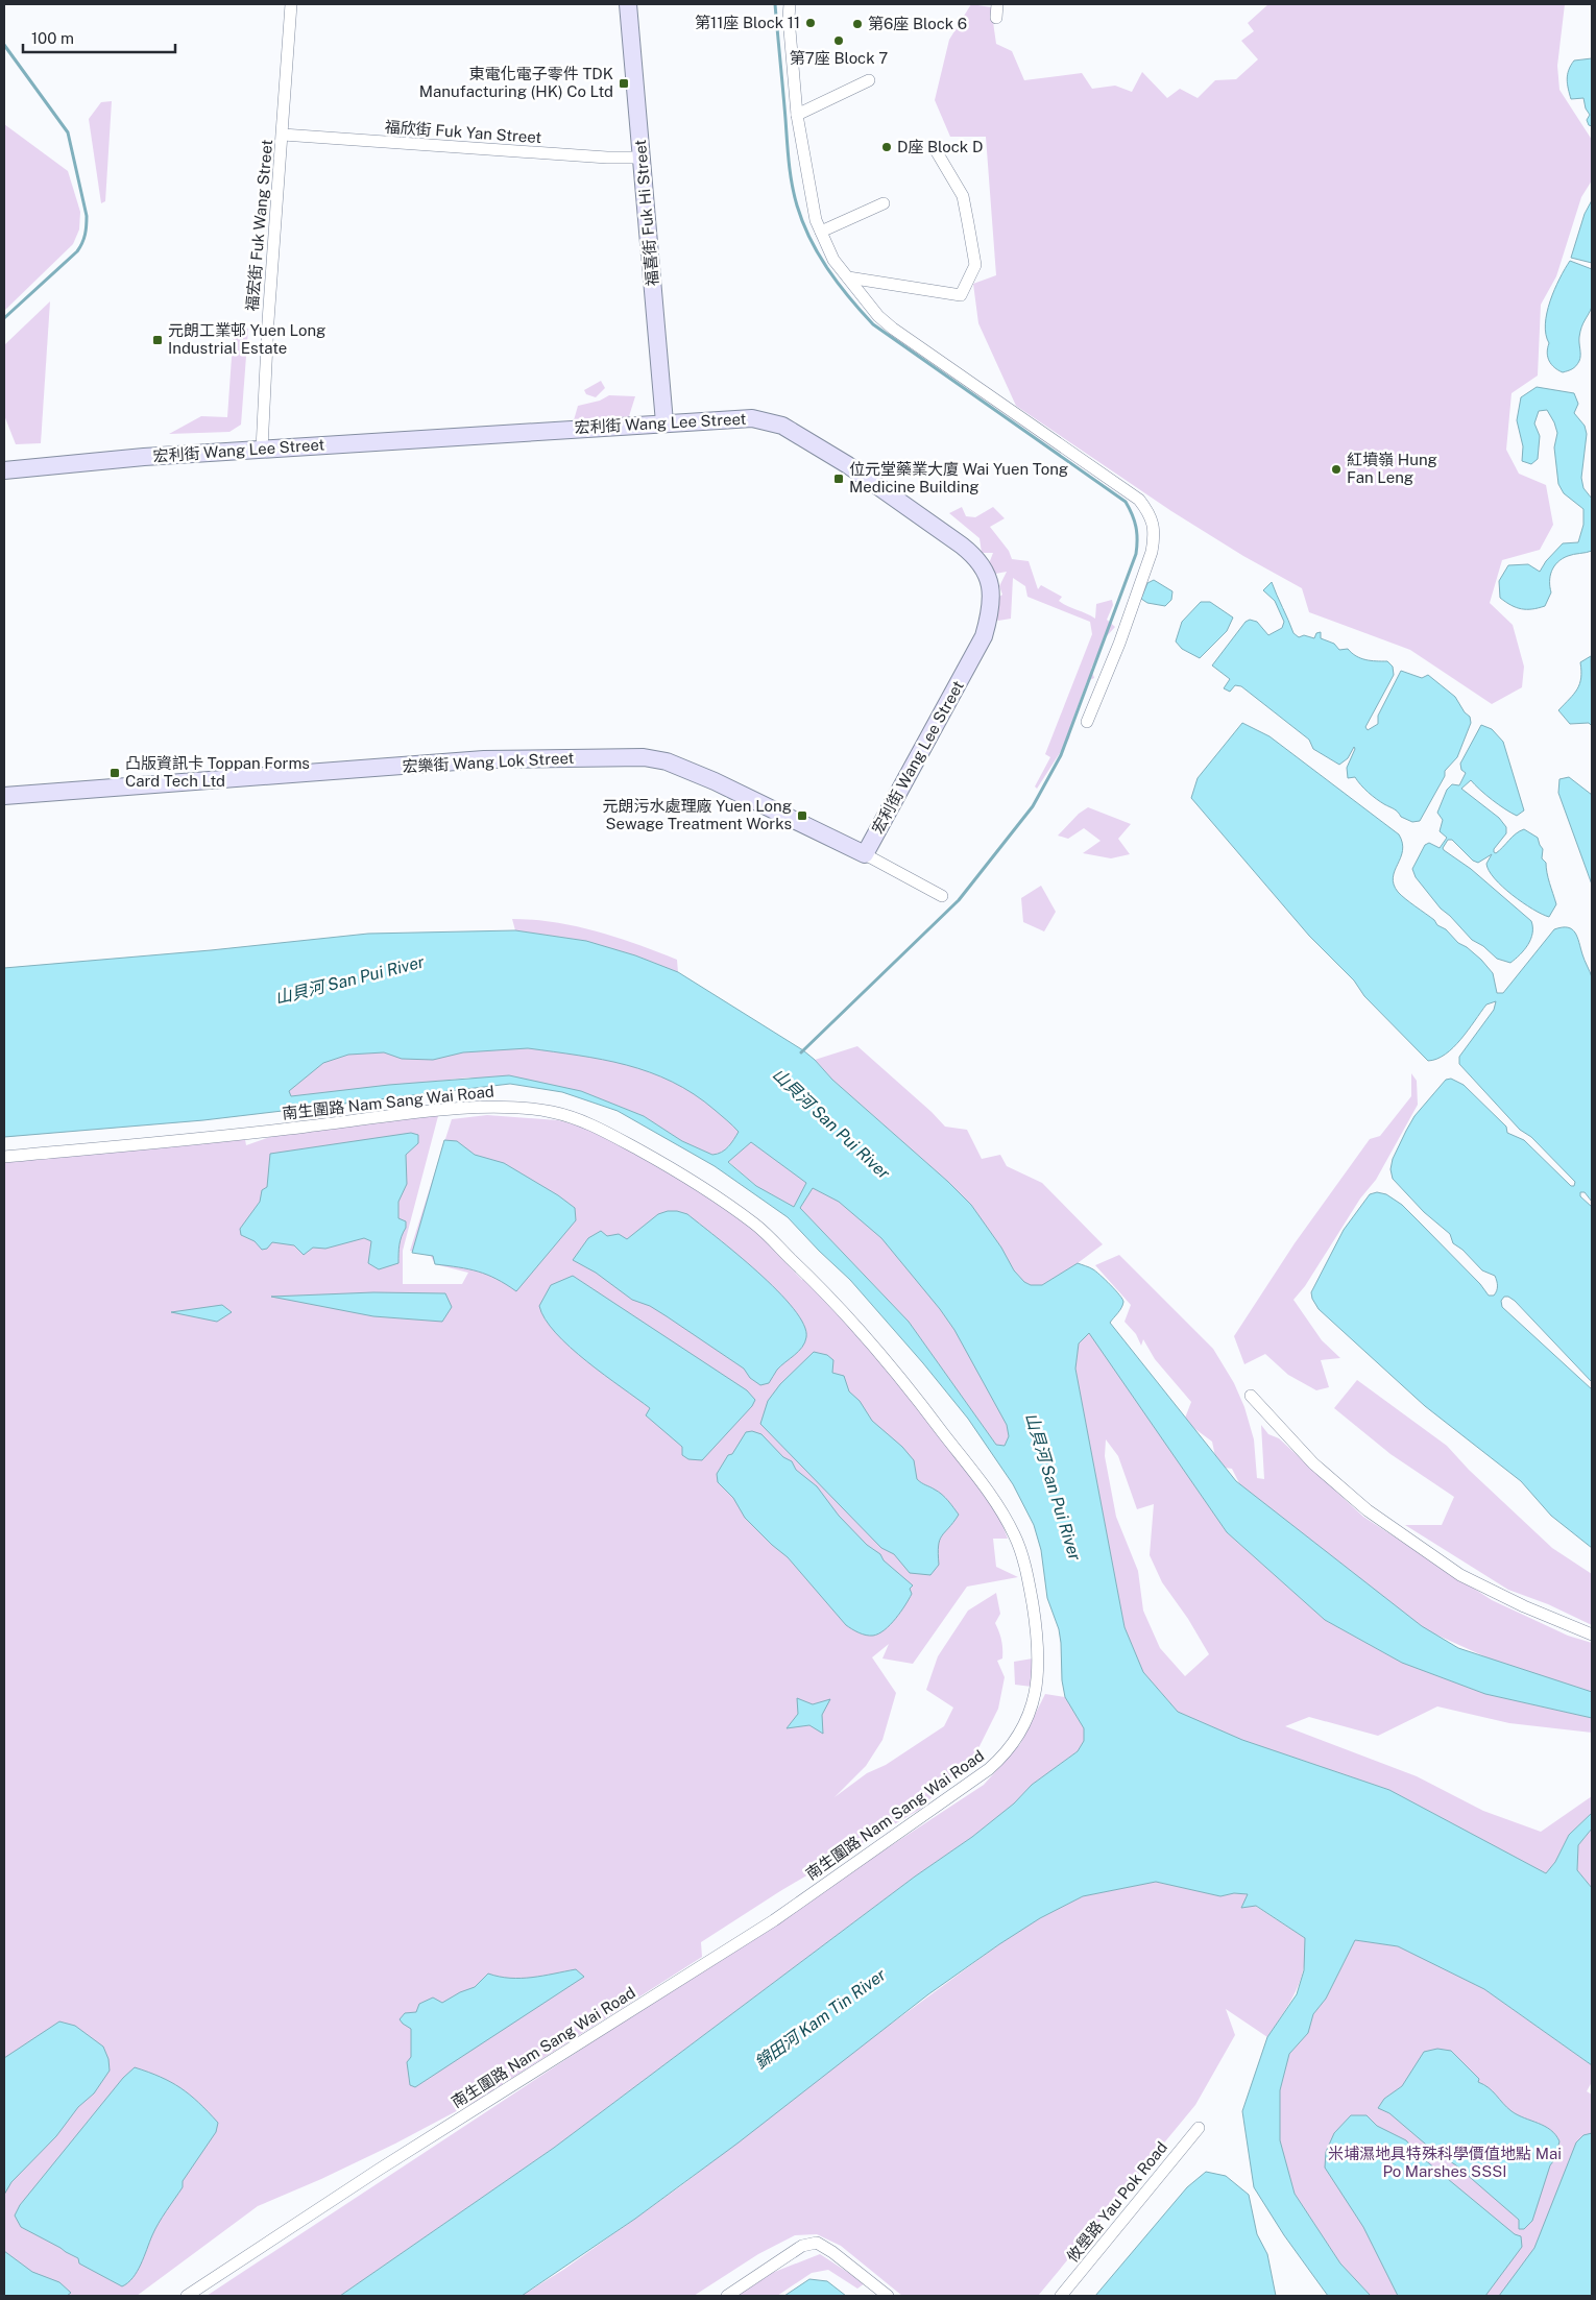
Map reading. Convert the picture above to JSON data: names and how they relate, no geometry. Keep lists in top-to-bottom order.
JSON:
{
  "streets": {
    "street": [
      "福欣街 Fuk Yan Street",
      "福喜街 Fuk Hi Street",
      "福宏街 Fuk Wang Street",
      "宏利街 Wang Lee Street",
      "宏樂街 Wang Lok Street",
      "南生圍路 Nam Sang Wai Road",
      "攸壆路 Yau Pok Road"
    ]
  },
  "crossings": [
    ["福欣街 Fuk Yan Street", "福喜街 Fuk Hi Street"],
    ["福欣街 Fuk Yan Street", "福宏街 Fuk Wang Street"],
    ["福喜街 Fuk Hi Street", "宏利街 Wang Lee Street"],
    ["福宏街 Fuk Wang Street", "宏利街 Wang Lee Street"],
    ["宏利街 Wang Lee Street", "宏樂街 Wang Lok Street"]
  ],
  "water": ["山貝河 San Pui River", "錦田河 Kam Tin River"],
  "parks": ["米埔濕地具特殊科學價值地點 Mai Po Marshes SSSI"],
  "places": {
    "other": [
      "第11座 Block 11",
      "第6座 Block 6",
      "第7座 Block 7",
      "D座 Block D",
      "紅墳嶺 Hung Fan Leng"
    ],
    "transit": [
      "東電化電子零件 TDK Manufacturing (HK) Co Ltd",
      "元朗工業邨 Yuen Long Industrial Estate",
      "位元堂藥業大廈 Wai Yuen Tong Medicine Building",
      "凸版資訊卡 Toppan Forms Card Tech Ltd",
      "元朗污水處理廠 Yuen Long Sewage Treatment Works"
    ]
  },
  "scale_bar": "100 m"
}
